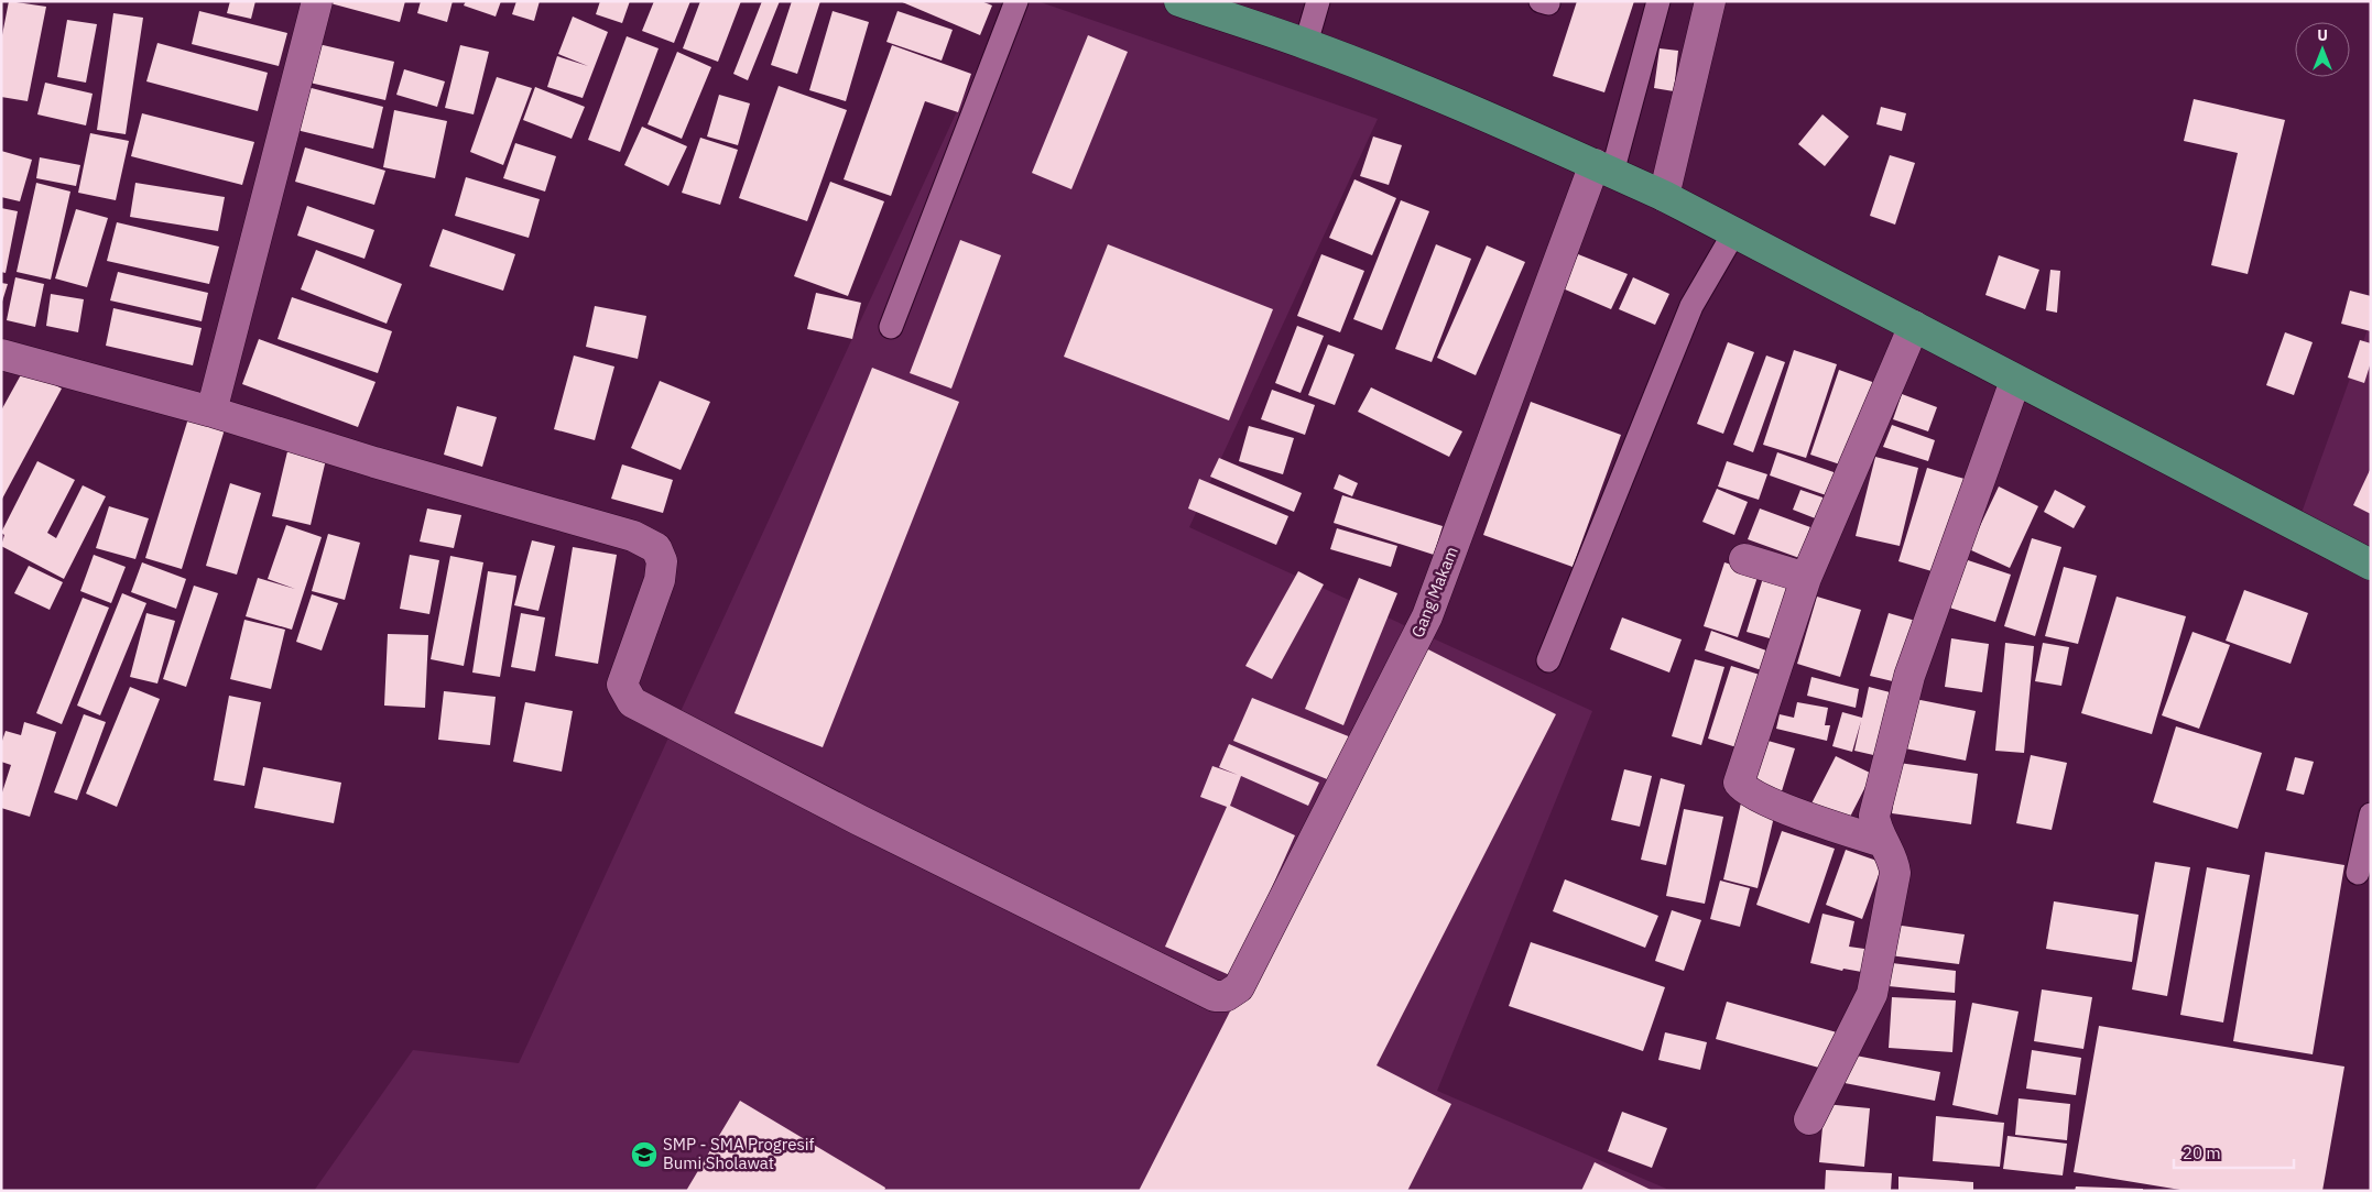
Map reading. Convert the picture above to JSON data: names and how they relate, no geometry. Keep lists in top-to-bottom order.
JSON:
{
  "streets": {
    "street": ["Gang Makam"]
  },
  "places": {
    "school or university": ["SMP - SMA Progresif Bumi Sholawat"]
  },
  "scale_bar": "20 m",
  "north": "top"
}
